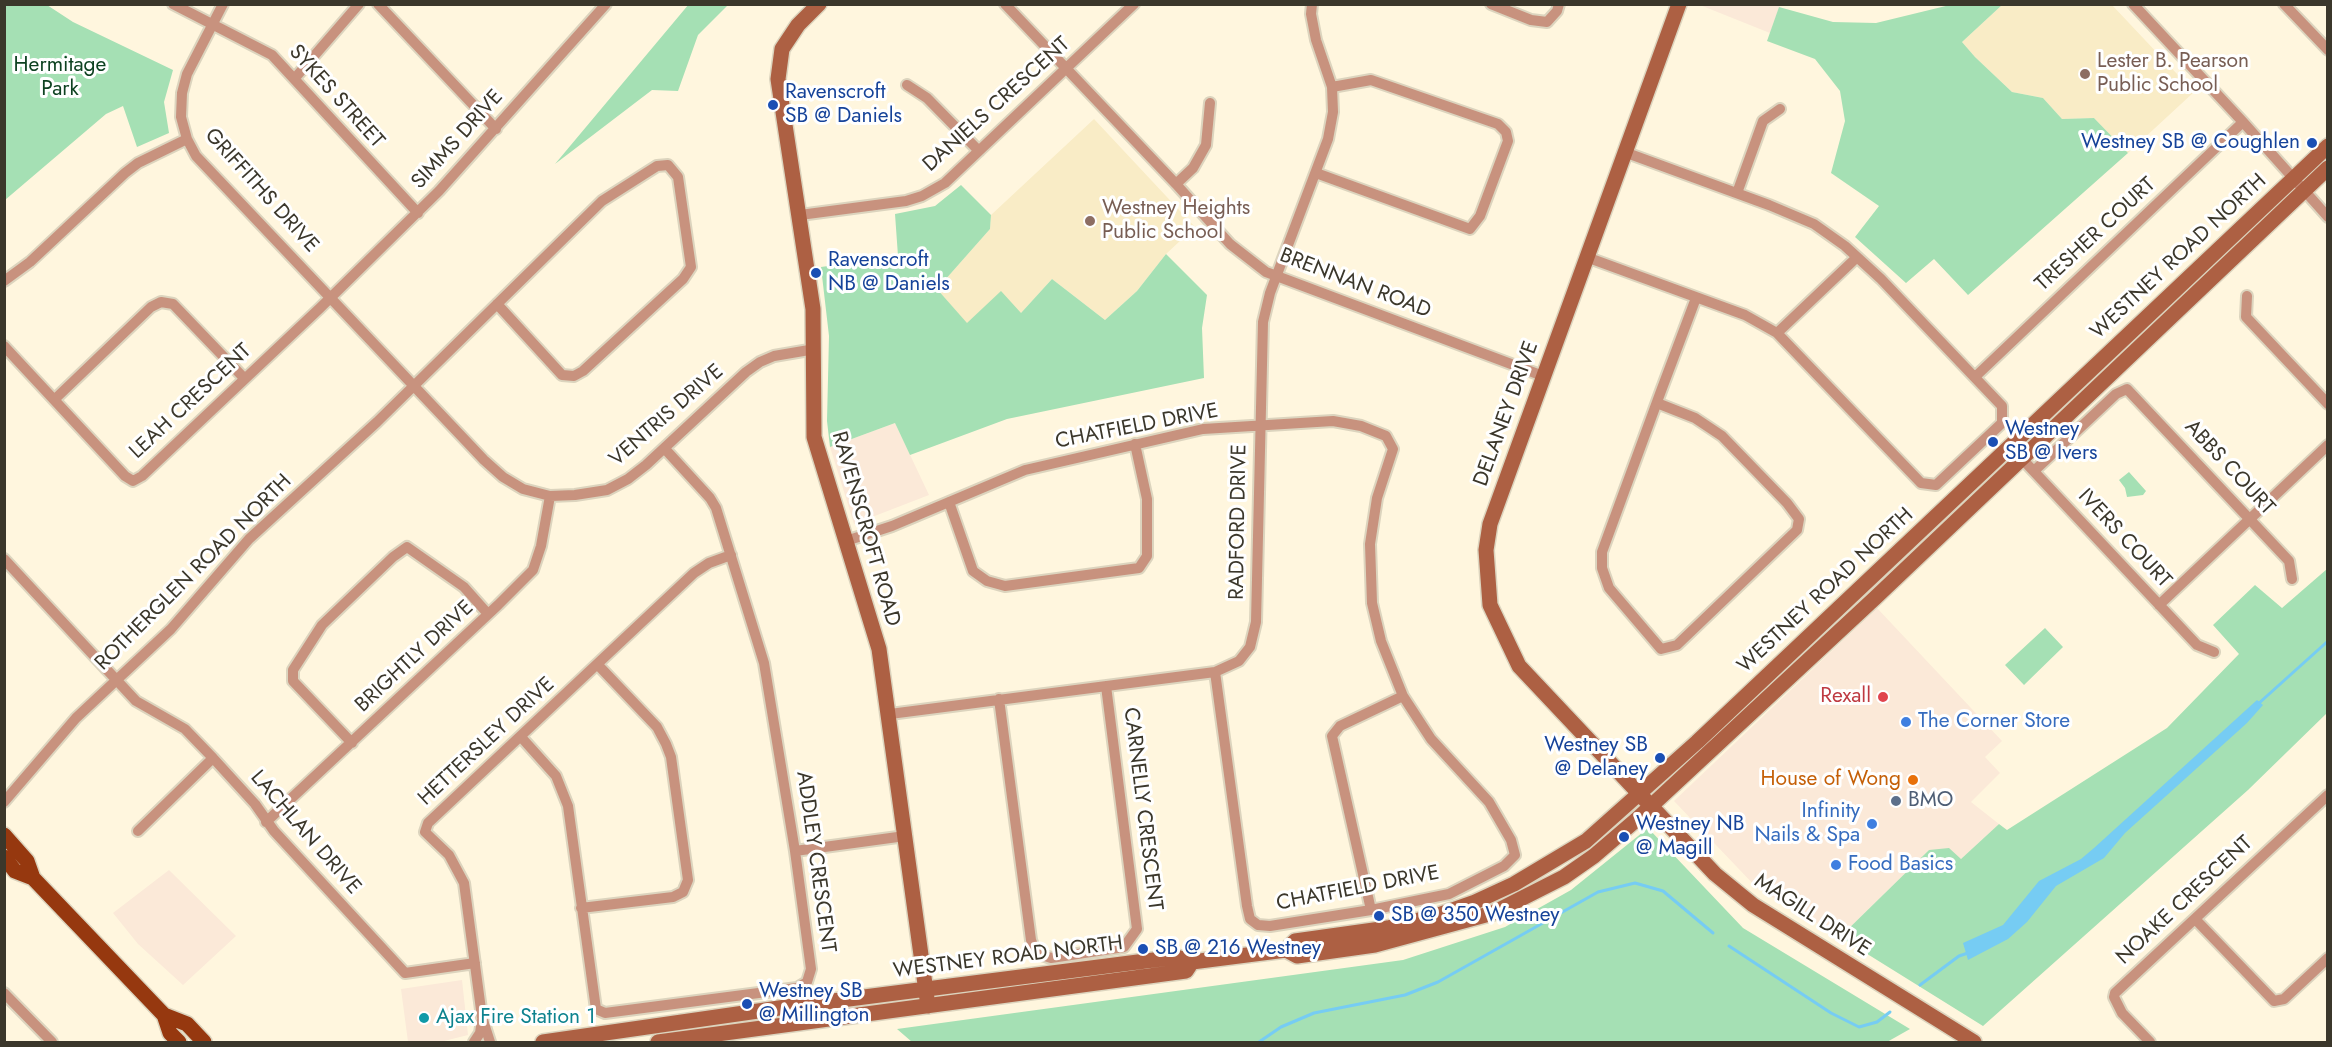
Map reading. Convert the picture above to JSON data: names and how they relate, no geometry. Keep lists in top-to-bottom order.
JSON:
{
  "streets": {
    "main road": [
      "WESTNEY ROAD NORTH",
      "DELANEY DRIVE",
      "RAVENSCROFT ROAD",
      "MAGILL DRIVE"
    ],
    "street": [
      "SYKES STREET",
      "DANIELS CRESCENT",
      "SIMMS DRIVE",
      "GRIFFITHS DRIVE",
      "TRESHER COURT",
      "BRENNAN ROAD",
      "LEAH CRESCENT",
      "VENTRIS DRIVE",
      "CHATFIELD DRIVE",
      "ABBS COURT",
      "RADFORD DRIVE",
      "IVERS COURT",
      "ROTHERGLEN ROAD NORTH",
      "BRIGHTLY DRIVE",
      "HETTERSLEY DRIVE",
      "CARNELLY CRESCENT",
      "LACHLAN DRIVE",
      "ADDLEY CRESCENT",
      "NOAKE CRESCENT"
    ]
  },
  "crossings": [
    ["SYKES STREET", "SIMMS DRIVE"],
    ["SYKES STREET", "GRIFFITHS DRIVE"],
    ["DANIELS CRESCENT", "BRENNAN ROAD"],
    ["DANIELS CRESCENT", "RAVENSCROFT ROAD"],
    ["SIMMS DRIVE", "GRIFFITHS DRIVE"],
    ["SIMMS DRIVE", "LEAH CRESCENT"],
    ["SIMMS DRIVE", "VENTRIS DRIVE"],
    ["GRIFFITHS DRIVE", "LEAH CRESCENT"],
    ["GRIFFITHS DRIVE", "VENTRIS DRIVE"],
    ["WESTNEY ROAD NORTH", "DELANEY DRIVE"],
    ["WESTNEY ROAD NORTH", "RAVENSCROFT ROAD"],
    ["WESTNEY ROAD NORTH", "IVERS COURT"],
    ["WESTNEY ROAD NORTH", "MAGILL DRIVE"],
    ["BRENNAN ROAD", "DELANEY DRIVE"],
    ["BRENNAN ROAD", "RADFORD DRIVE"],
    ["LEAH CRESCENT", "VENTRIS DRIVE"],
    ["DELANEY DRIVE", "MAGILL DRIVE"],
    ["VENTRIS DRIVE", "RAVENSCROFT ROAD"],
    ["VENTRIS DRIVE", "ROTHERGLEN ROAD NORTH"],
    ["VENTRIS DRIVE", "BRIGHTLY DRIVE"],
    ["VENTRIS DRIVE", "ADDLEY CRESCENT"],
    ["CHATFIELD DRIVE", "RADFORD DRIVE"],
    ["CHATFIELD DRIVE", "RAVENSCROFT ROAD"],
    ["ABBS COURT", "IVERS COURT"],
    ["RADFORD DRIVE", "RAVENSCROFT ROAD"],
    ["RADFORD DRIVE", "CARNELLY CRESCENT"],
    ["ROTHERGLEN ROAD NORTH", "LACHLAN DRIVE"],
    ["BRIGHTLY DRIVE", "LACHLAN DRIVE"],
    ["HETTERSLEY DRIVE", "LACHLAN DRIVE"],
    ["HETTERSLEY DRIVE", "ADDLEY CRESCENT"]
  ],
  "parks": ["Hermitage Park"],
  "places": [
    "Lester B. Pearson Public School",
    "Ravenscroft SB @ Daniels",
    "Westney SB @ Coughlen",
    "Westney Heights Public School",
    "Ravenscroft NB @ Daniels",
    "Westney SB @ Ivers",
    "Rexall",
    "The Corner Store",
    "Westney SB @ Delaney",
    "House of Wong",
    "BMO",
    "Infinity Nails & Spa",
    "Westney NB @ Magill",
    "Food Basics",
    "SB @ 350 Westney",
    "SB @ 216 Westney",
    "Westney SB @ Millington",
    "Ajax Fire Station 1"
  ]
}
